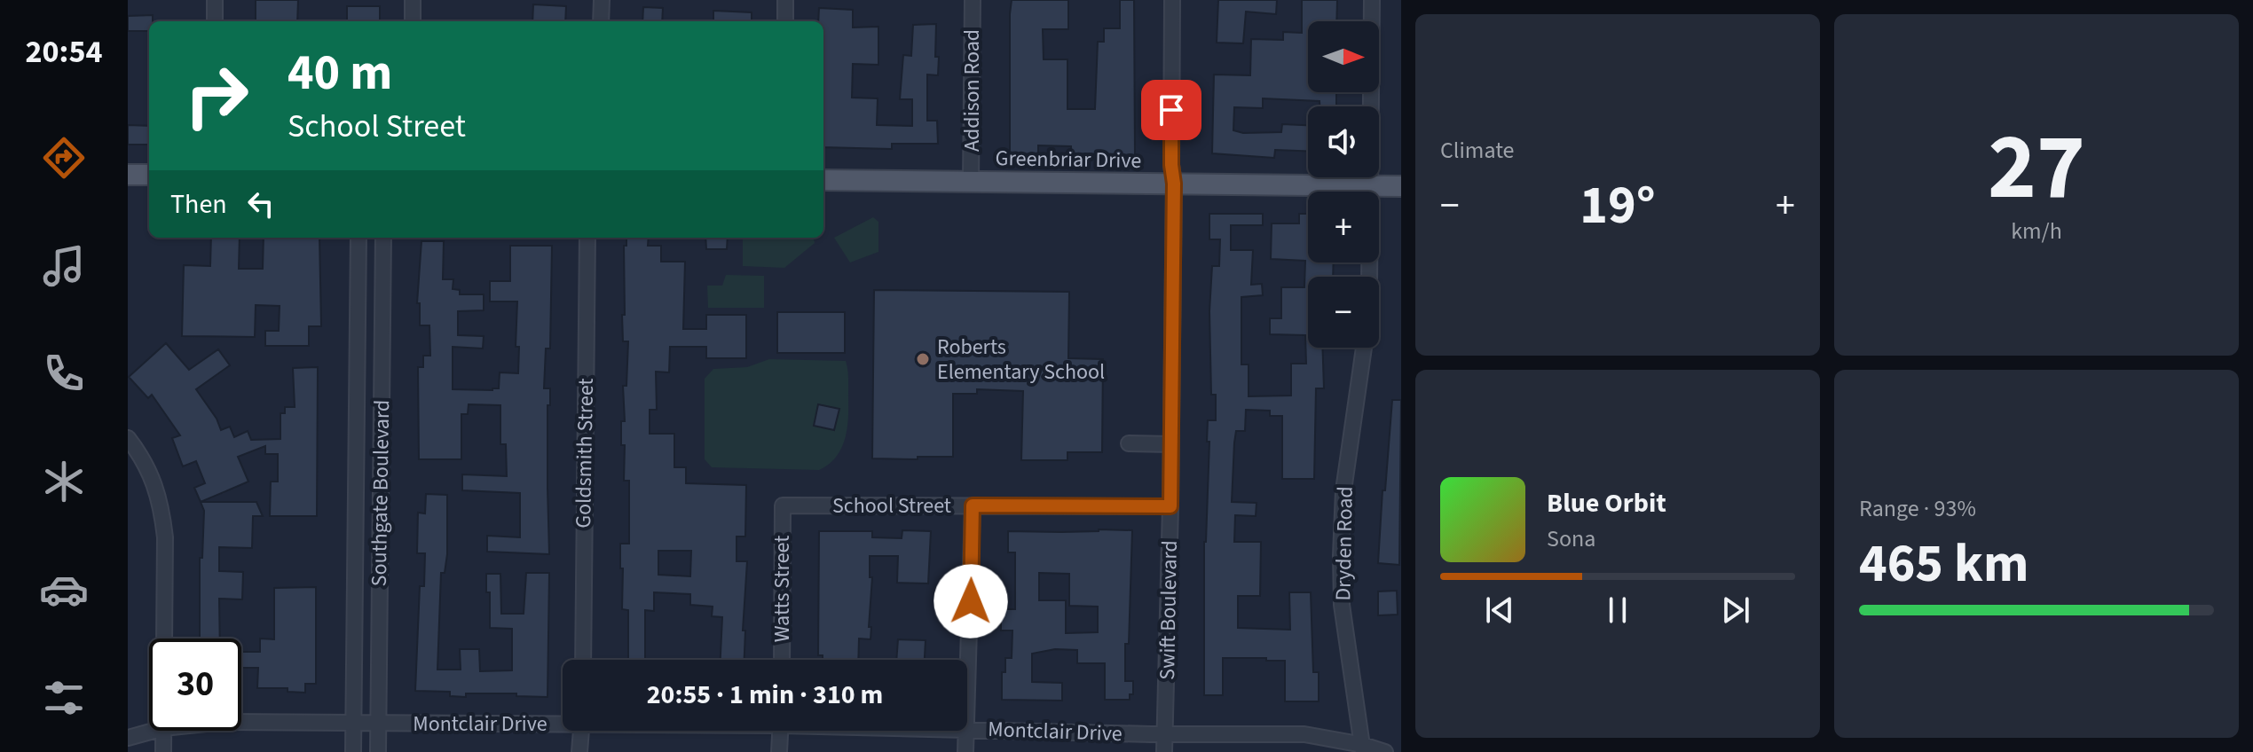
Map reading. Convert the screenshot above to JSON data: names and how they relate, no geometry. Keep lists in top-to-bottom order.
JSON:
{
  "streets": {
    "main road": ["Greenbriar Drive"],
    "street": [
      "Addison Road",
      "Goldsmith Street",
      "Southgate Boulevard",
      "School Street",
      "Dryden Road",
      "Watts Street",
      "Swift Boulevard",
      "Montclair Drive"
    ]
  },
  "crossings": [
    ["Addison Road", "Greenbriar Drive"],
    ["Greenbriar Drive", "Swift Boulevard"],
    ["Southgate Boulevard", "Montclair Drive"],
    ["School Street", "Watts Street"],
    ["School Street", "Swift Boulevard"],
    ["Dryden Road", "Montclair Drive"],
    ["Swift Boulevard", "Montclair Drive"]
  ],
  "places": ["Roberts Elementary School"],
  "north": "right",
  "page": {
    "tabs": "20:54",
    "tile": [
      "Climate",
      ["27", "km/h"],
      ["Range · 93%", "465 km"]
    ],
    "map_buttons": ["+", "−"],
    "turn": ["40 m", "School Street"],
    "then": "Then",
    "heat": ["−", "19°", "+"],
    "song": ["Blue Orbit", "Sona"],
    "limit": "30",
    "trip": "20:55 · 1 min · 310 m"
  }
}
